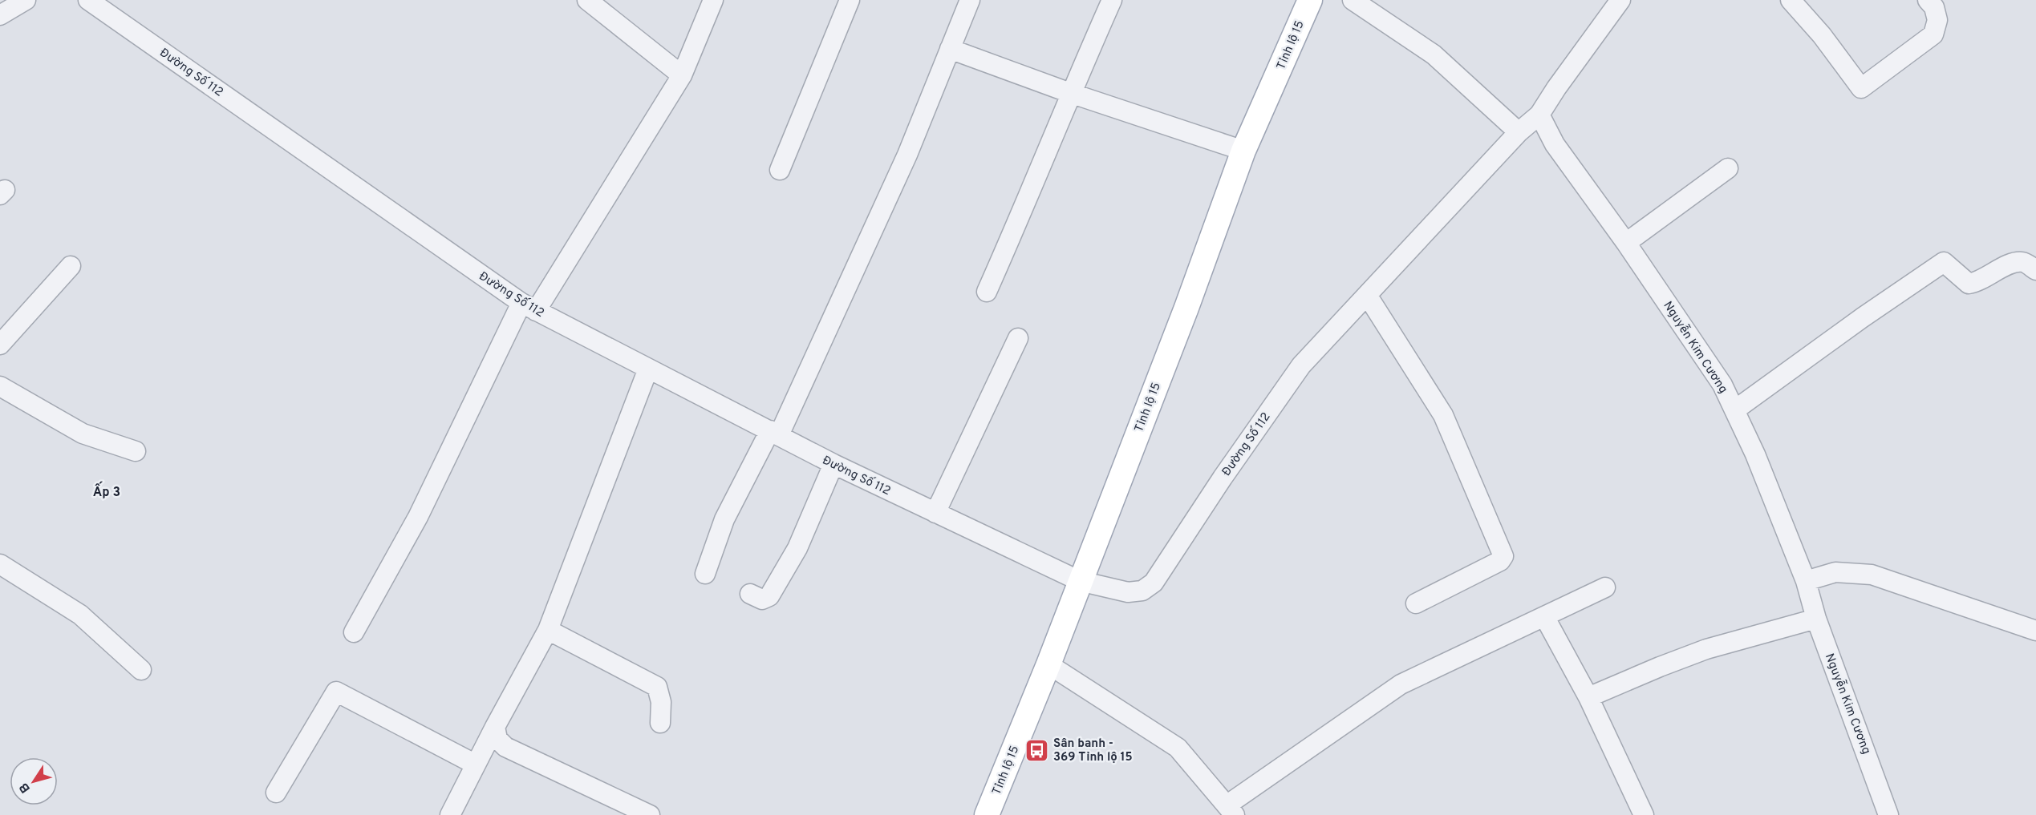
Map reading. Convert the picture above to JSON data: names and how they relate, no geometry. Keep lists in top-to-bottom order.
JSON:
{
  "streets": {
    "main road": ["Tỉnh lộ 15"],
    "street": ["Đường Số 112", "Nguyễn Kim Cương"]
  },
  "crossings": [
    ["Tỉnh lộ 15", "Đường Số 112"],
    ["Đường Số 112", "Nguyễn Kim Cương"]
  ],
  "districts": ["Ấp 3"],
  "places": {
    "bus stop": ["Sân banh - 369 Tỉnh lộ 15"]
  },
  "north": "bottom left"
}
